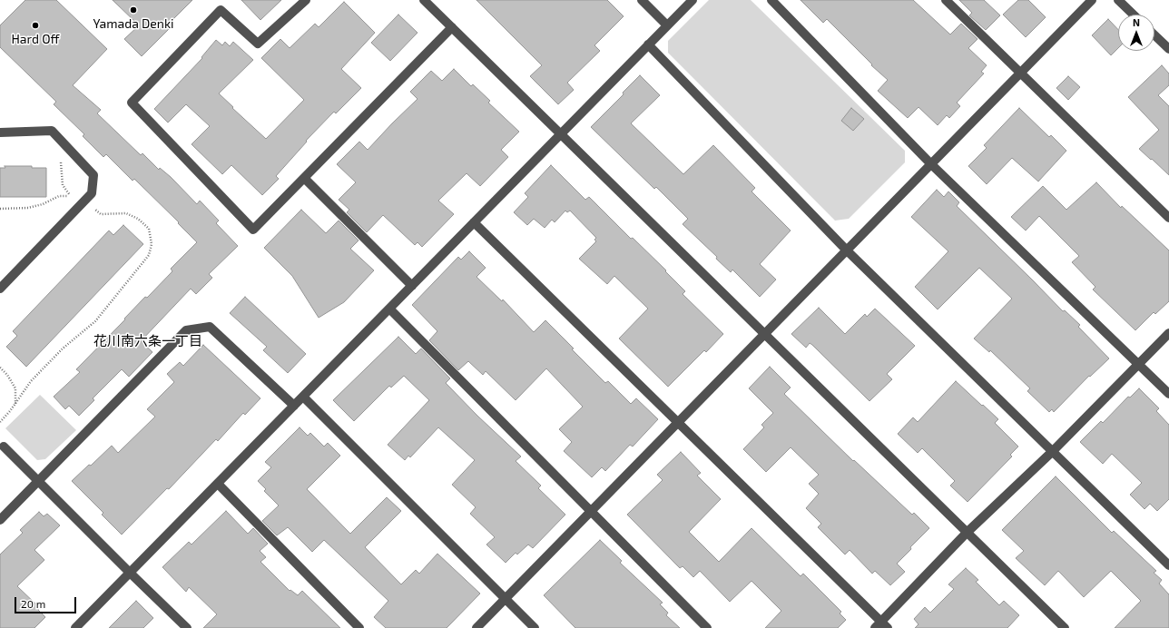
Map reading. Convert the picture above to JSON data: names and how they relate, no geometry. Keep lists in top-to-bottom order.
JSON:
{
  "districts": ["花川南六条一丁目"],
  "places": ["Yamada Denki", "Hard Off"],
  "scale_bar": "20 m",
  "north": "top"
}
